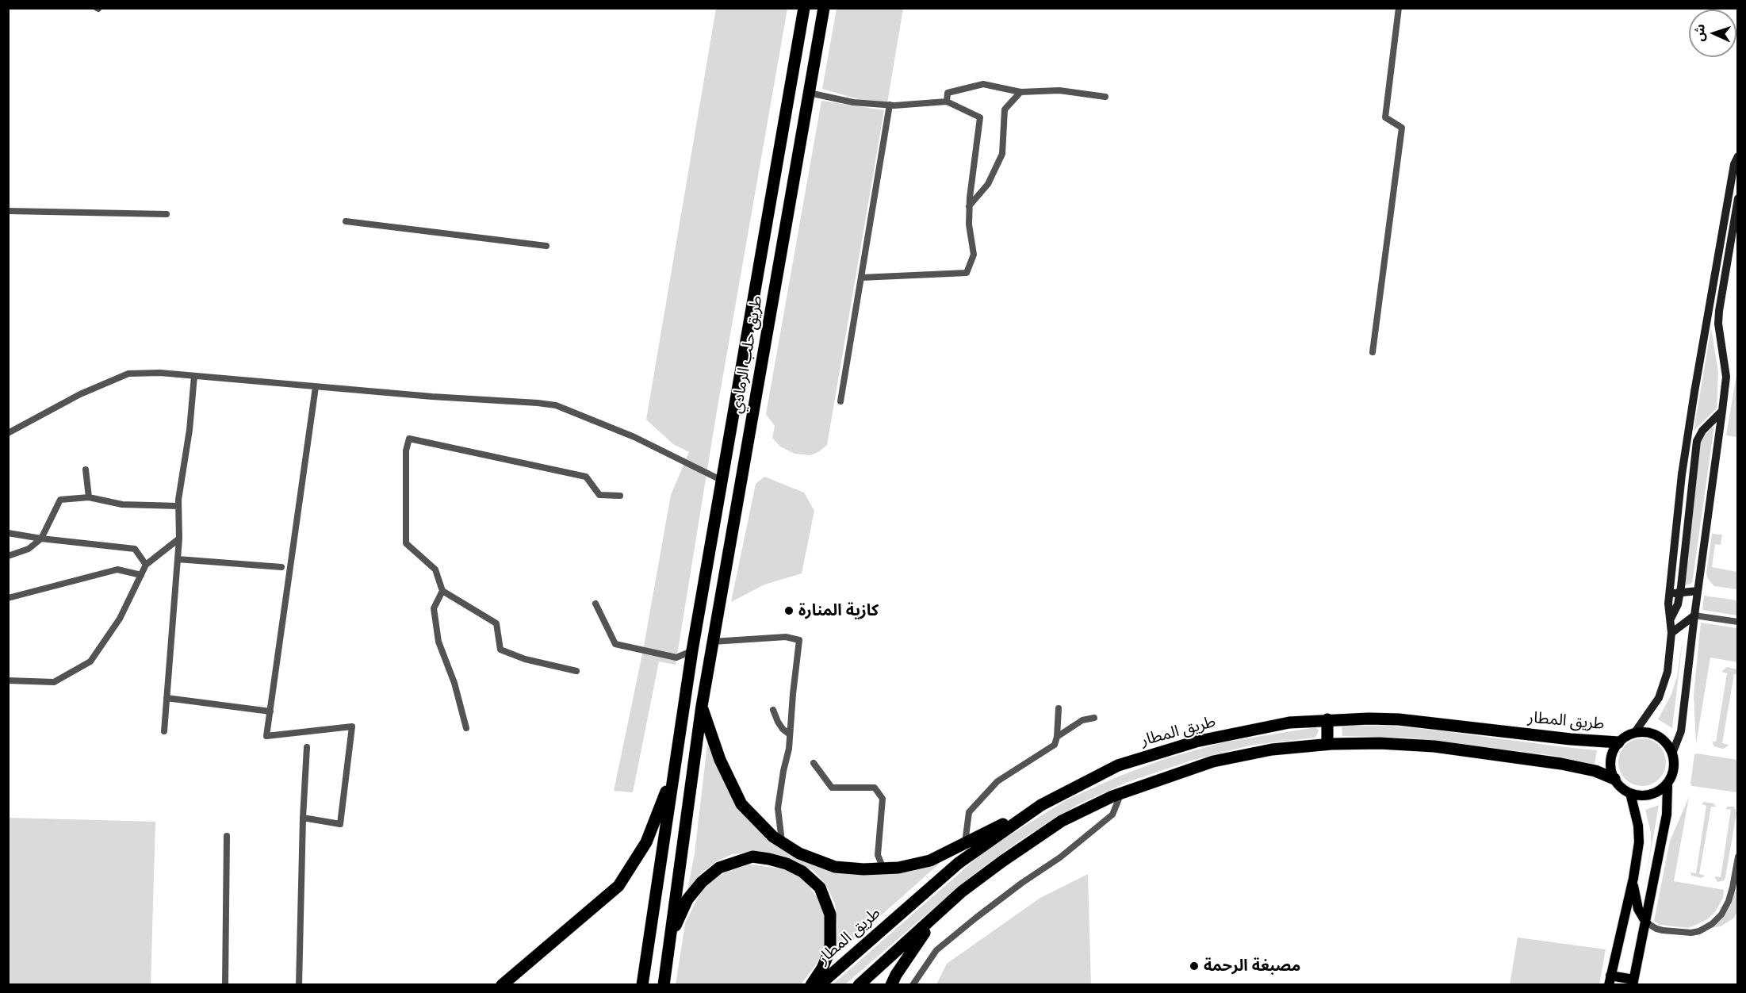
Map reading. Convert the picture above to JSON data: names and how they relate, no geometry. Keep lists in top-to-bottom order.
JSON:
{
  "streets": {
    "highway": ["طريق حلب الرمادي", "طريق المطار"]
  },
  "places": ["كازية المنارة", "مصبغة الرحمة"],
  "north": "left"
}
